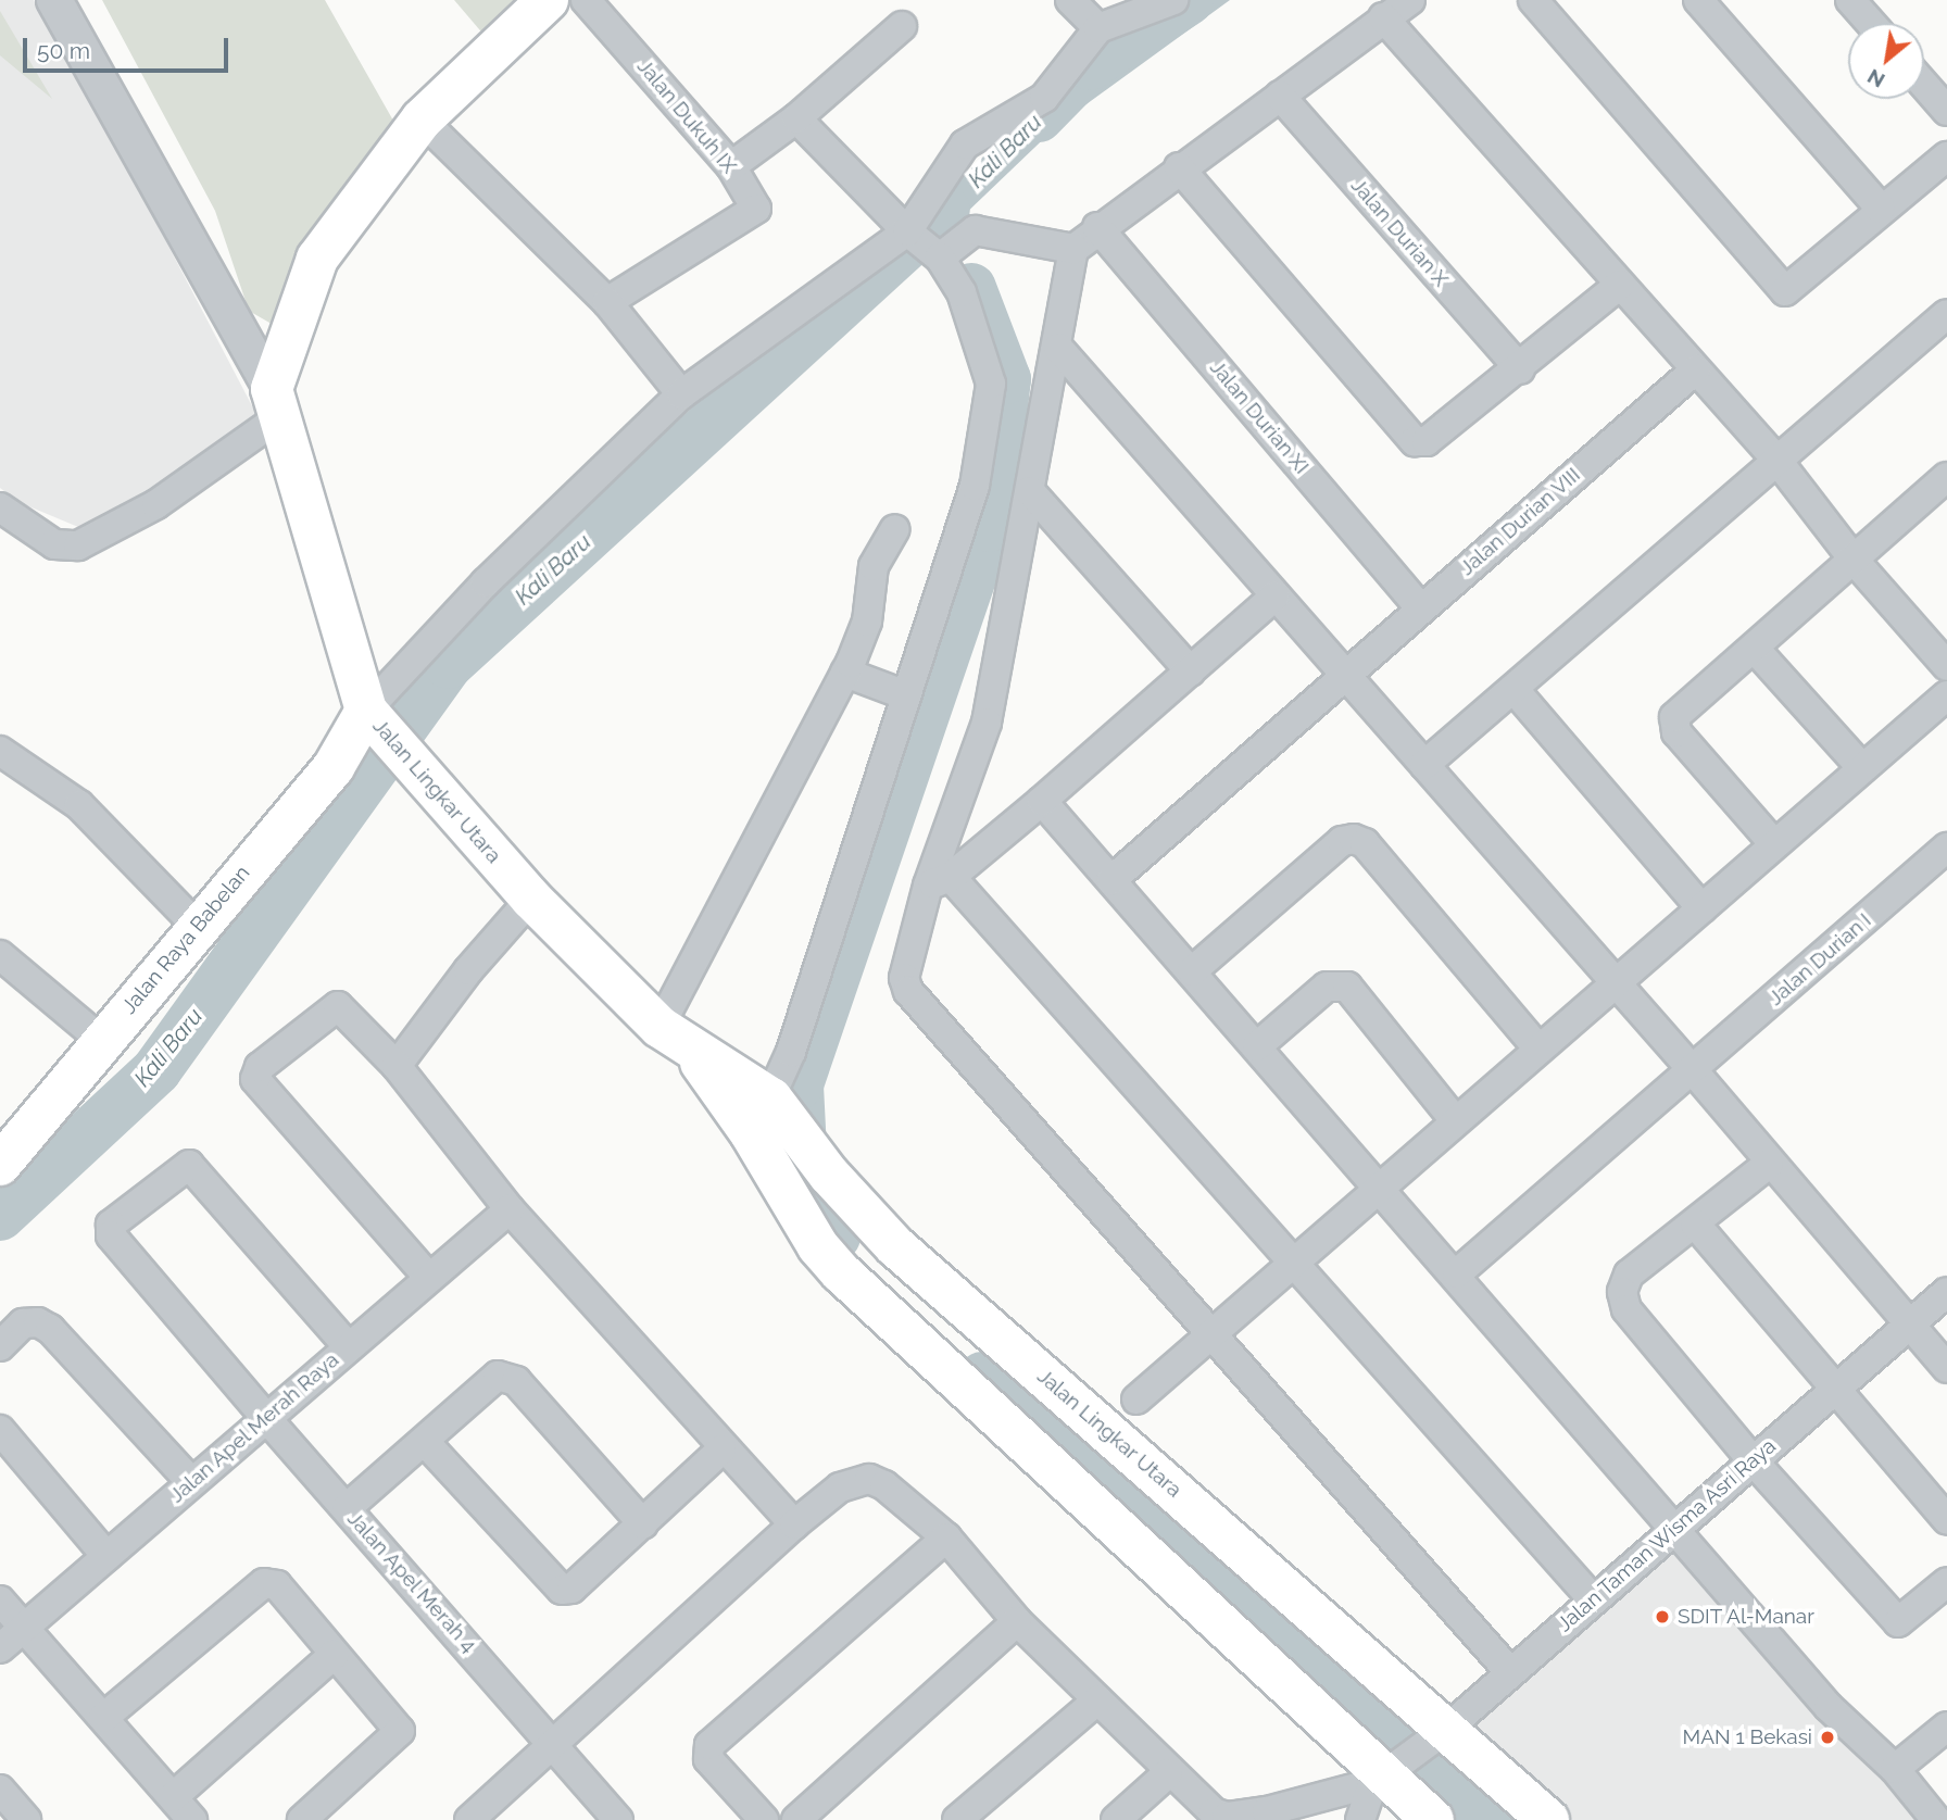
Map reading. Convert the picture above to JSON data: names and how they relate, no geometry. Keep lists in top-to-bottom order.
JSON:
{
  "streets": {
    "main road": ["Jalan Lingkar Utara", "Jalan Raya Babelan"],
    "street": [
      "Jalan Dukuh IX",
      "Jalan Durian X",
      "Jalan Durian XI",
      "Jalan Durian VIII",
      "Jalan Durian I",
      "Jalan Apel Merah Raya",
      "Jalan Taman Wisma Asri Raya",
      "Jalan Apel Merah 4"
    ]
  },
  "crossings": [
    ["Jalan Durian XI", "Jalan Durian VIII"],
    ["Jalan Lingkar Utara", "Jalan Raya Babelan"],
    ["Jalan Lingkar Utara", "Jalan Taman Wisma Asri Raya"],
    ["Jalan Apel Merah Raya", "Jalan Apel Merah 4"]
  ],
  "water": ["Kali Baru"],
  "places": ["SDIT Al-Manar", "MAN 1 Bekasi"],
  "scale_bar": "50 m",
  "north": "bottom left"
}
